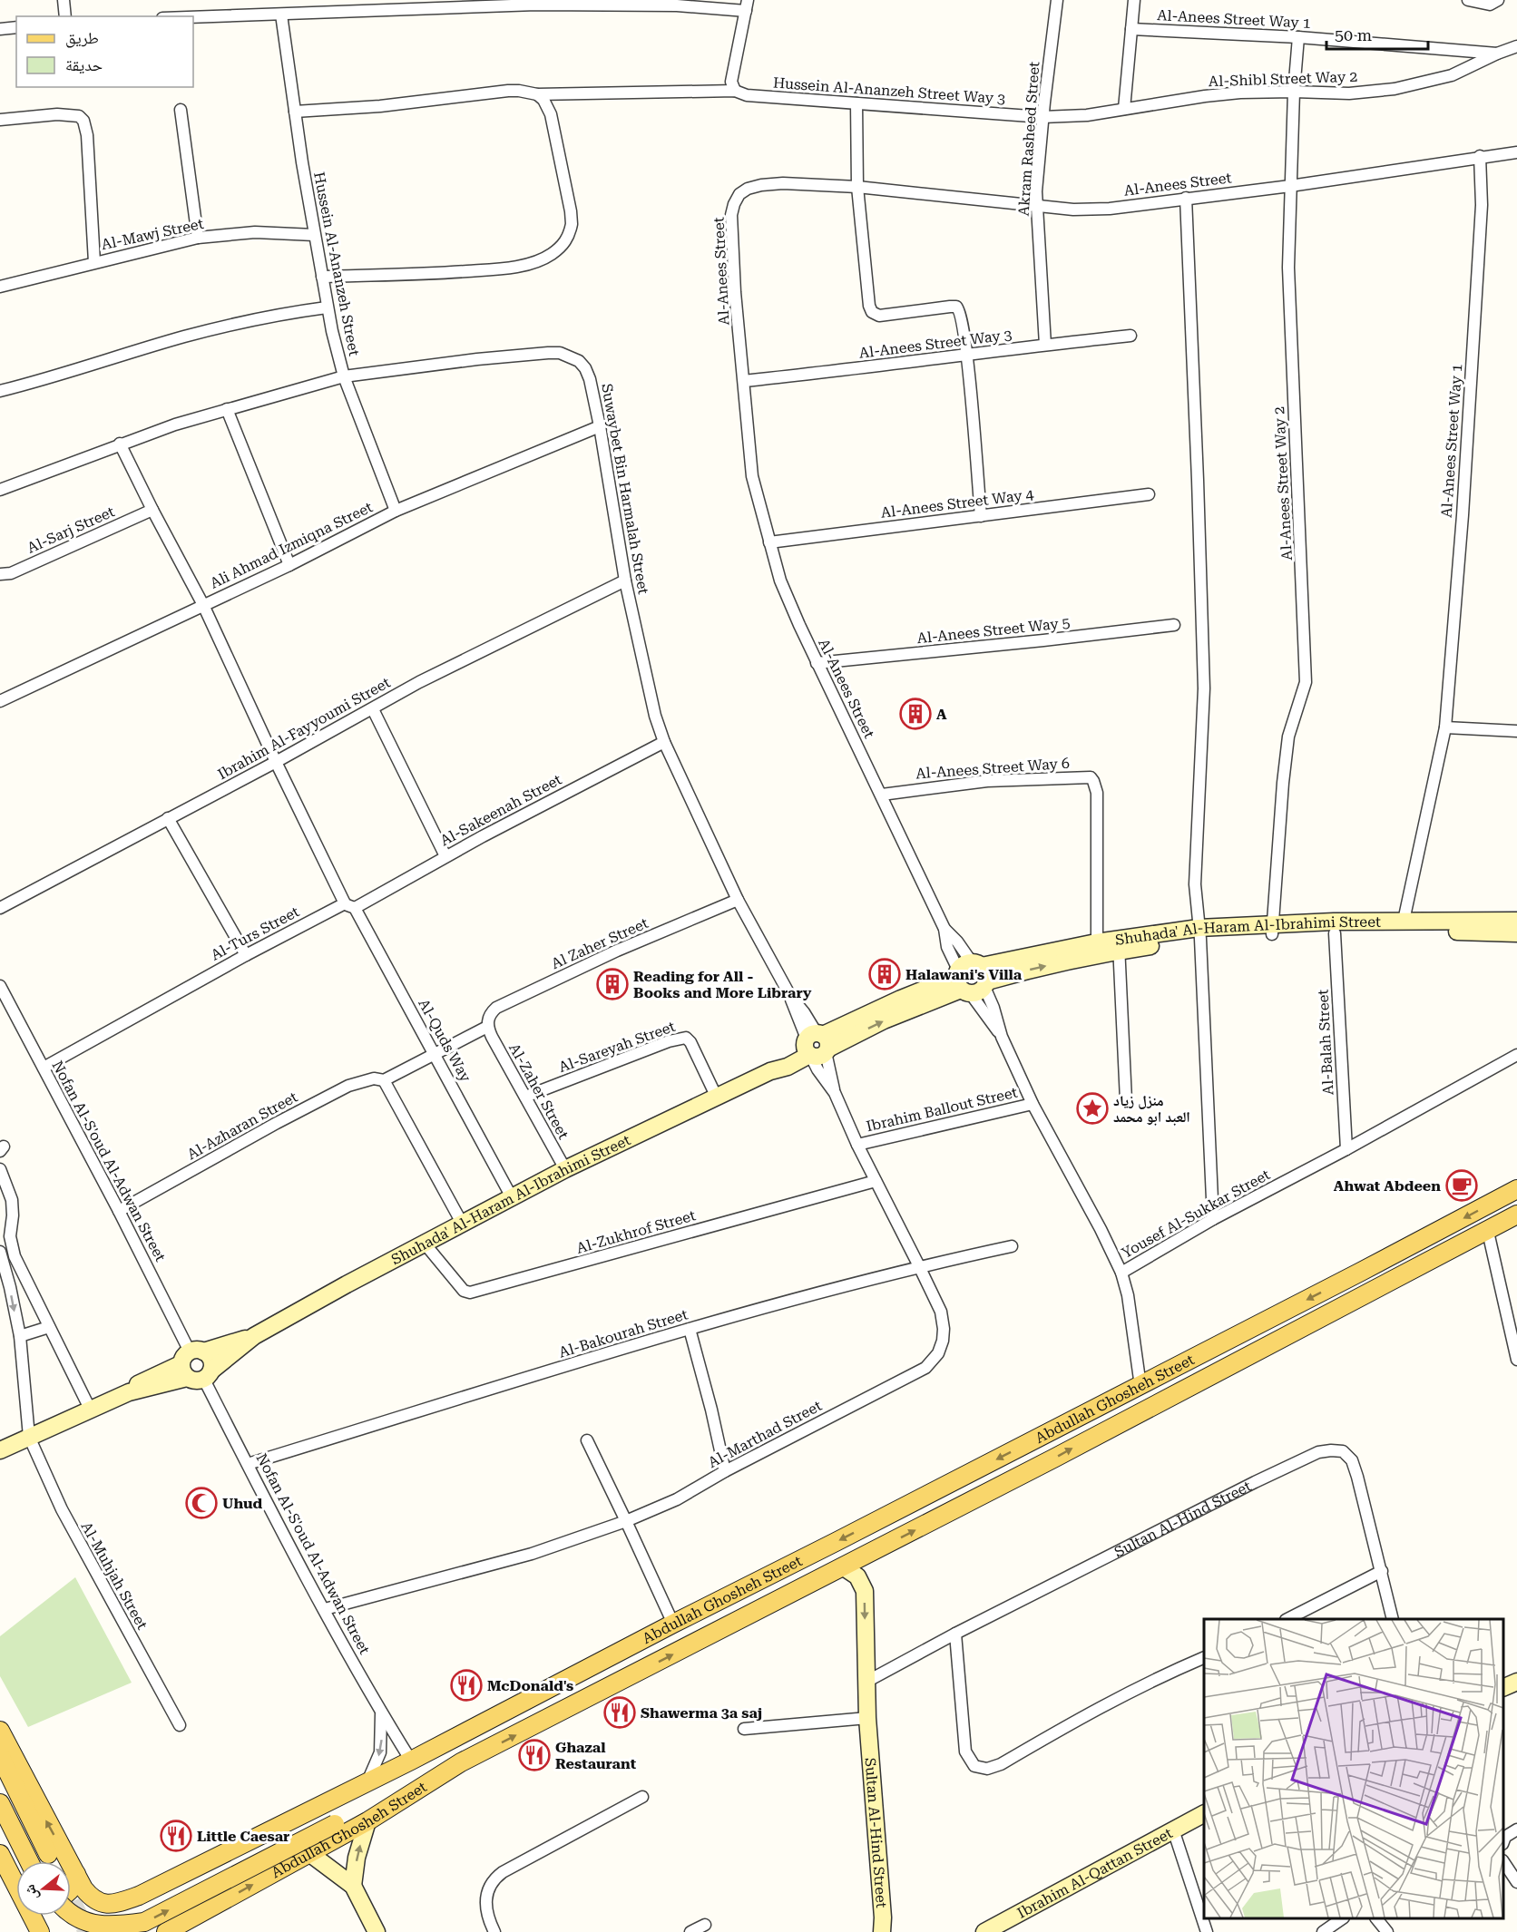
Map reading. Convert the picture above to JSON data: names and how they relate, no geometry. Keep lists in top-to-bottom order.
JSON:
{
  "streets": {
    "main road": ["Abdullah Ghosheh Street"],
    "street": [
      "Al-Anees Street Way 1",
      "Al-Shibl Street Way 2",
      "Hussein Al-Ananzeh Street Way 3",
      "Akram Rasheed Street",
      "Al-Anees Street",
      "Al-Mawj Street",
      "Hussein Al-Ananzeh Street",
      "Al-Anees Street Way 3",
      "Al-Anees Street Way 2",
      "Suwaybet Bin Harmalah Street",
      "Al-Anees Street Way 4",
      "Al-Sarj Street",
      "Ali Ahmad Izmiqna Street",
      "Al-Anees Street Way 5",
      "Ibrahim Al-Fayyoumi Street",
      "Al-Anees Street Way 6",
      "Al-Sakeenah Street",
      "Shuhada' Al-Haram Al-Ibrahimi Street",
      "Al-Turs Street",
      "Al Zaher Street",
      "Al-Quds Way",
      "Al-Balah Street",
      "Al-Sareyah Street",
      "Al-Zaher Street",
      "Ibrahim Ballout Street",
      "Al-Azharan Street",
      "Nofan Al-S'oud Al-Adwan Street",
      "Yousef Al-Sukkar Street",
      "Al-Zukhrof Street",
      "Al-Bakourah Street",
      "Al-Marthad Street",
      "Sultan Al-Hind Street",
      "Al-Muhjah Street",
      "Ibrahim Al-Qattan Street"
    ]
  },
  "crossings": [
    ["Al-Anees Street Way 1", "Al-Shibl Street Way 2"],
    ["Al-Anees Street Way 1", "Al-Anees Street"],
    ["Al-Anees Street Way 1", "Al-Anees Street Way 2"],
    ["Al-Anees Street Way 1", "Shuhada' Al-Haram Al-Ibrahimi Street"],
    ["Al-Shibl Street Way 2", "Hussein Al-Ananzeh Street Way 3"],
    ["Al-Shibl Street Way 2", "Akram Rasheed Street"],
    ["Al-Shibl Street Way 2", "Al-Anees Street Way 2"],
    ["Hussein Al-Ananzeh Street Way 3", "Akram Rasheed Street"],
    ["Hussein Al-Ananzeh Street Way 3", "Hussein Al-Ananzeh Street"],
    ["Akram Rasheed Street", "Al-Anees Street"],
    ["Akram Rasheed Street", "Al-Anees Street Way 3"],
    ["Al-Anees Street", "Al-Anees Street Way 3"],
    ["Al-Anees Street", "Al-Anees Street Way 2"],
    ["Al-Anees Street", "Al-Anees Street Way 4"],
    ["Al-Anees Street", "Al-Anees Street Way 5"],
    ["Al-Anees Street", "Al-Anees Street Way 6"],
    ["Al-Anees Street", "Shuhada' Al-Haram Al-Ibrahimi Street"],
    ["Al-Anees Street", "Yousef Al-Sukkar Street"],
    ["Al-Mawj Street", "Hussein Al-Ananzeh Street"],
    ["Hussein Al-Ananzeh Street", "Suwaybet Bin Harmalah Street"],
    ["Hussein Al-Ananzeh Street", "Ali Ahmad Izmiqna Street"],
    ["Al-Anees Street Way 2", "Shuhada' Al-Haram Al-Ibrahimi Street"],
    ["Suwaybet Bin Harmalah Street", "Ali Ahmad Izmiqna Street"],
    ["Suwaybet Bin Harmalah Street", "Ibrahim Al-Fayyoumi Street"],
    ["Suwaybet Bin Harmalah Street", "Al-Sakeenah Street"],
    ["Suwaybet Bin Harmalah Street", "Shuhada' Al-Haram Al-Ibrahimi Street"],
    ["Suwaybet Bin Harmalah Street", "Al Zaher Street"],
    ["Suwaybet Bin Harmalah Street", "Al-Marthad Street"],
    ["Al-Anees Street Way 6", "Shuhada' Al-Haram Al-Ibrahimi Street"],
    ["Al-Sakeenah Street", "Al-Turs Street"],
    ["Al-Sakeenah Street", "Al-Quds Way"],
    ["Shuhada' Al-Haram Al-Ibrahimi Street", "Al-Quds Way"],
    ["Shuhada' Al-Haram Al-Ibrahimi Street", "Al-Balah Street"],
    ["Shuhada' Al-Haram Al-Ibrahimi Street", "Al-Sareyah Street"],
    ["Shuhada' Al-Haram Al-Ibrahimi Street", "Al-Zaher Street"],
    ["Shuhada' Al-Haram Al-Ibrahimi Street", "Nofan Al-S'oud Al-Adwan Street"],
    ["Shuhada' Al-Haram Al-Ibrahimi Street", "Yousef Al-Sukkar Street"],
    ["Shuhada' Al-Haram Al-Ibrahimi Street", "Al-Zukhrof Street"],
    ["Shuhada' Al-Haram Al-Ibrahimi Street", "Al-Marthad Street"],
    ["Shuhada' Al-Haram Al-Ibrahimi Street", "Al-Muhjah Street"],
    ["Al-Turs Street", "Al-Quds Way"],
    ["Al-Turs Street", "Nofan Al-S'oud Al-Adwan Street"],
    ["Al Zaher Street", "Al-Zaher Street"],
    ["Al Zaher Street", "Al-Azharan Street"],
    ["Al-Quds Way", "Al-Azharan Street"],
    ["Al-Balah Street", "Yousef Al-Sukkar Street"],
    ["Al-Sareyah Street", "Al-Zaher Street"],
    ["Al-Zaher Street", "Al-Azharan Street"],
    ["Ibrahim Ballout Street", "Yousef Al-Sukkar Street"],
    ["Ibrahim Ballout Street", "Al-Marthad Street"],
    ["Al-Azharan Street", "Nofan Al-S'oud Al-Adwan Street"],
    ["Nofan Al-S'oud Al-Adwan Street", "Al-Bakourah Street"],
    ["Nofan Al-S'oud Al-Adwan Street", "Abdullah Ghosheh Street"],
    ["Nofan Al-S'oud Al-Adwan Street", "Al-Marthad Street"],
    ["Al-Zukhrof Street", "Al-Marthad Street"],
    ["Al-Bakourah Street", "Al-Marthad Street"],
    ["Abdullah Ghosheh Street", "Sultan Al-Hind Street"]
  ],
  "places": {
    "building": ["A", "Halawani's Villa", "Reading for All - Books and More Library"],
    "place": ["منزل زياد العبد ابو محمد"],
    "cafe": ["Ahwat Abdeen"],
    "mosque": ["Uhud"],
    "restaurant": [
      "McDonald's",
      "Shawerma 3a saj",
      "Ghazal Restaurant",
      "Little Caesar"
    ]
  },
  "legend": ["طريق", "حديقة"],
  "scale_bar": "50 m",
  "north": "left"
}
